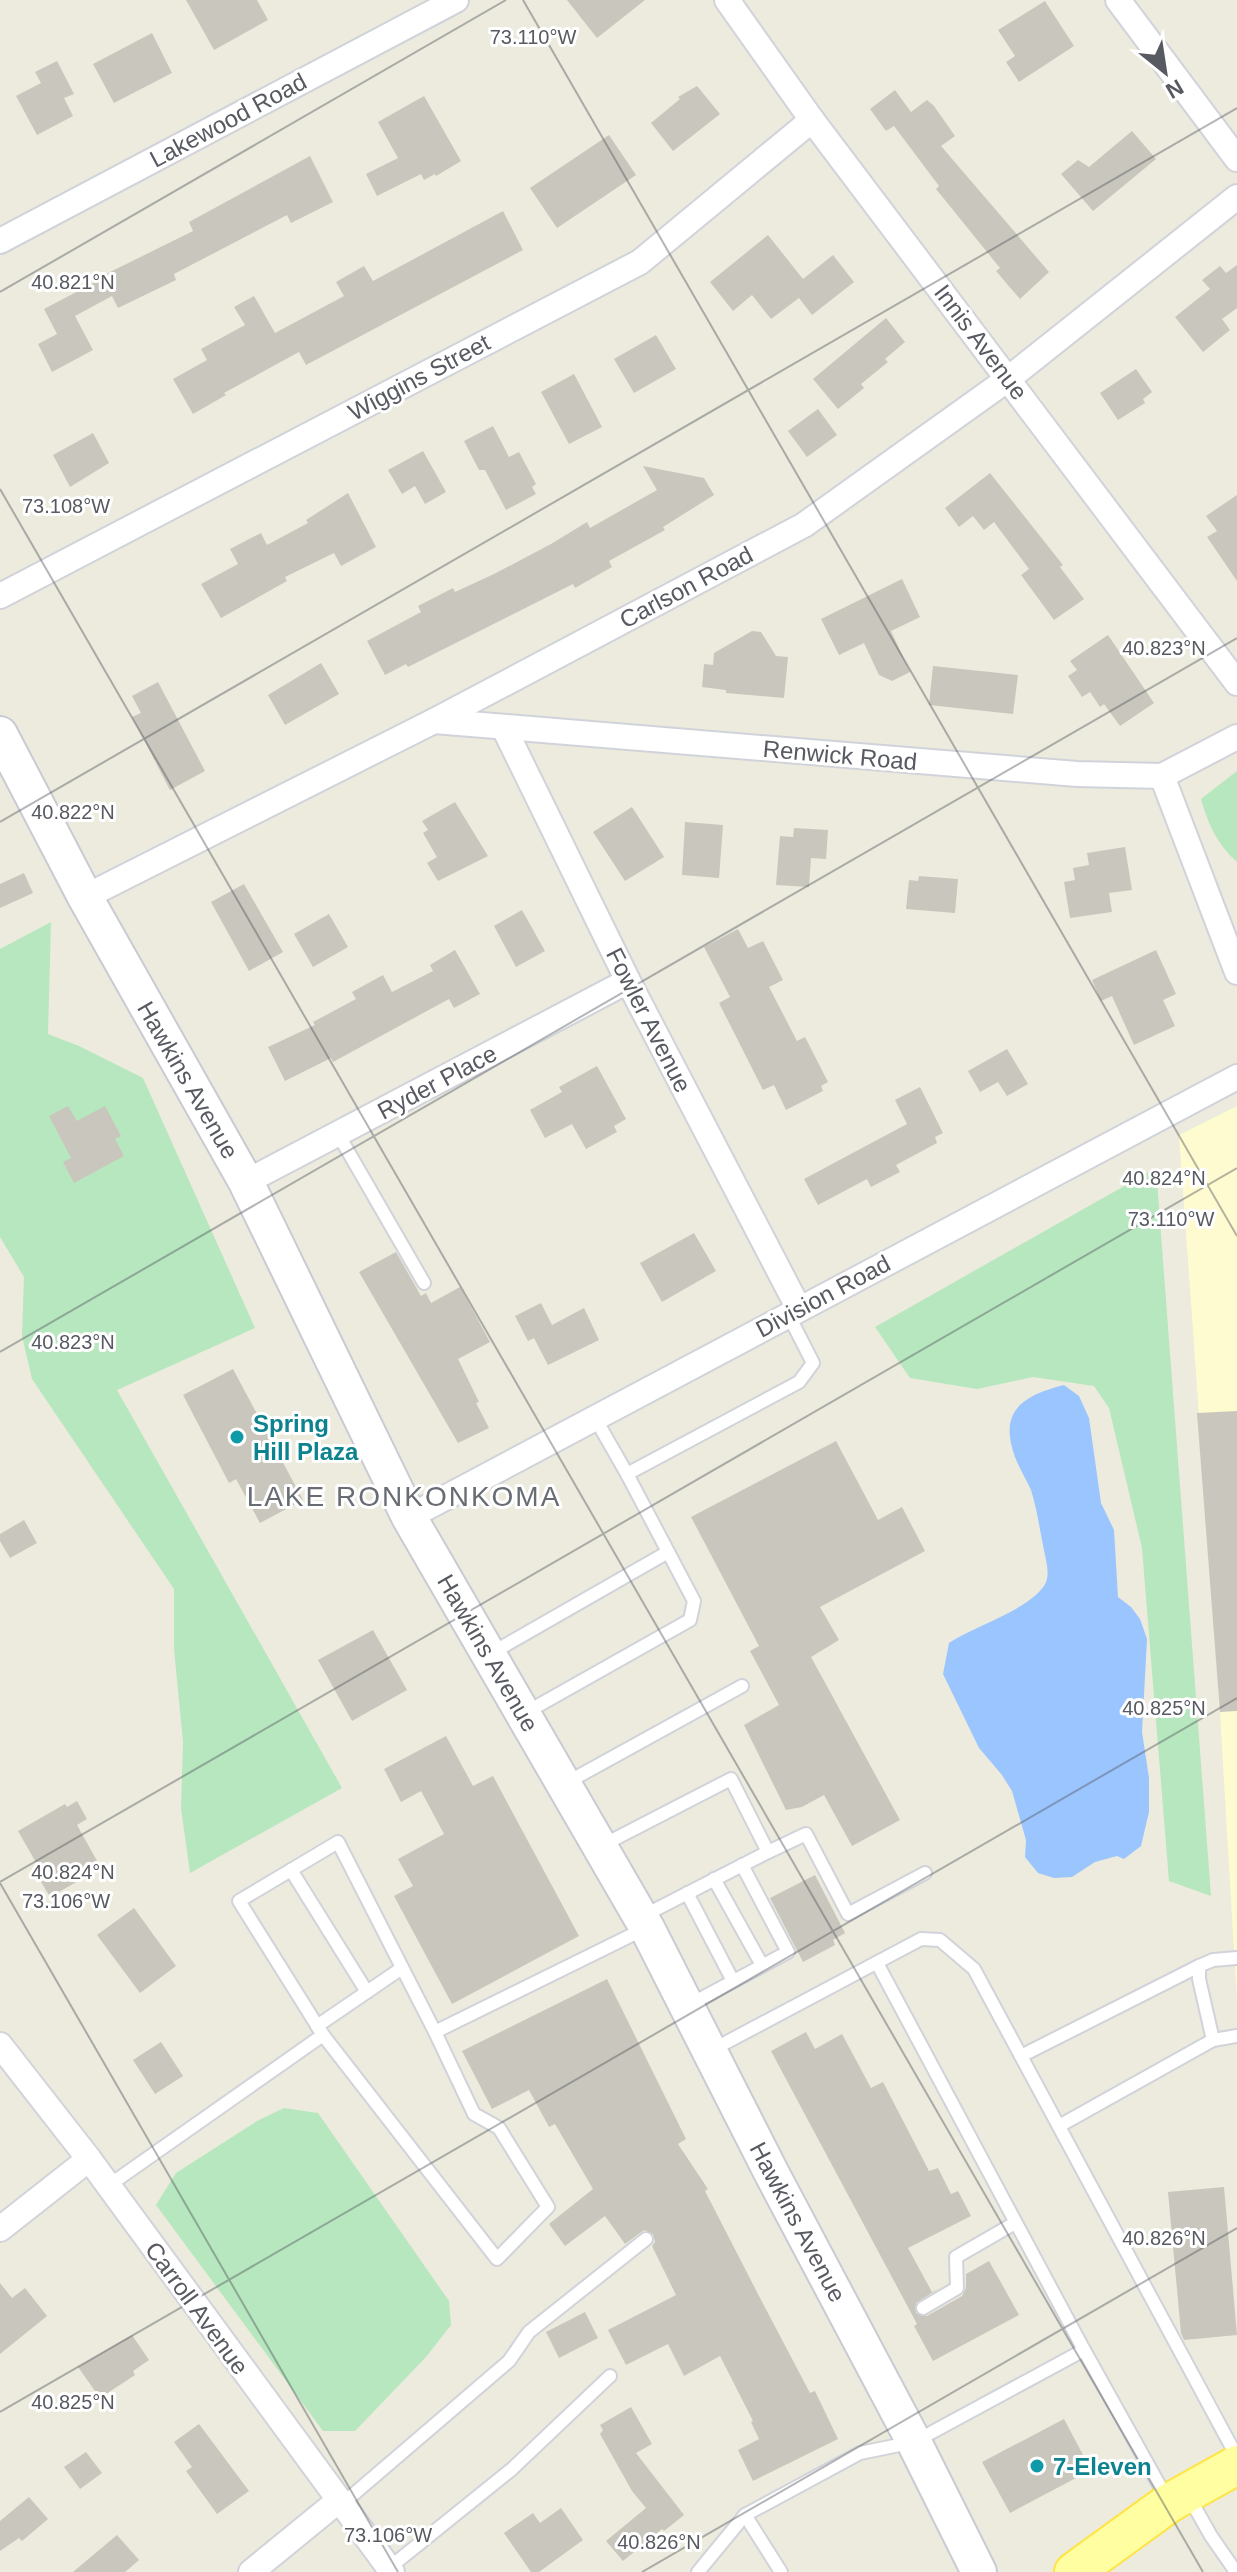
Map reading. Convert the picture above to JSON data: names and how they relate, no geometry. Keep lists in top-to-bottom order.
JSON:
{
  "streets": {
    "street": [
      "Lakewood Road",
      "Innis Avenue",
      "Wiggins Street",
      "Carlson Road",
      "Renwick Road",
      "Fowler Avenue",
      "Hawkins Avenue",
      "Ryder Place",
      "Division Road",
      "Carroll Avenue"
    ]
  },
  "crossings": [
    ["Innis Avenue", "Wiggins Street"],
    ["Innis Avenue", "Carlson Road"],
    ["Carlson Road", "Renwick Road"],
    ["Carlson Road", "Hawkins Avenue"],
    ["Renwick Road", "Fowler Avenue"],
    ["Fowler Avenue", "Ryder Place"],
    ["Fowler Avenue", "Division Road"],
    ["Hawkins Avenue", "Ryder Place"],
    ["Hawkins Avenue", "Division Road"]
  ],
  "districts": ["LAKE RONKONKOMA"],
  "places": ["Spring Hill Plaza", "7-Eleven"],
  "north": "bottom right",
  "coordinates": [
    "73.110°W",
    "40.821°N",
    "73.108°W",
    "40.823°N",
    "40.822°N",
    "40.824°N",
    "40.825°N",
    "73.106°W",
    "40.826°N"
  ]
}
